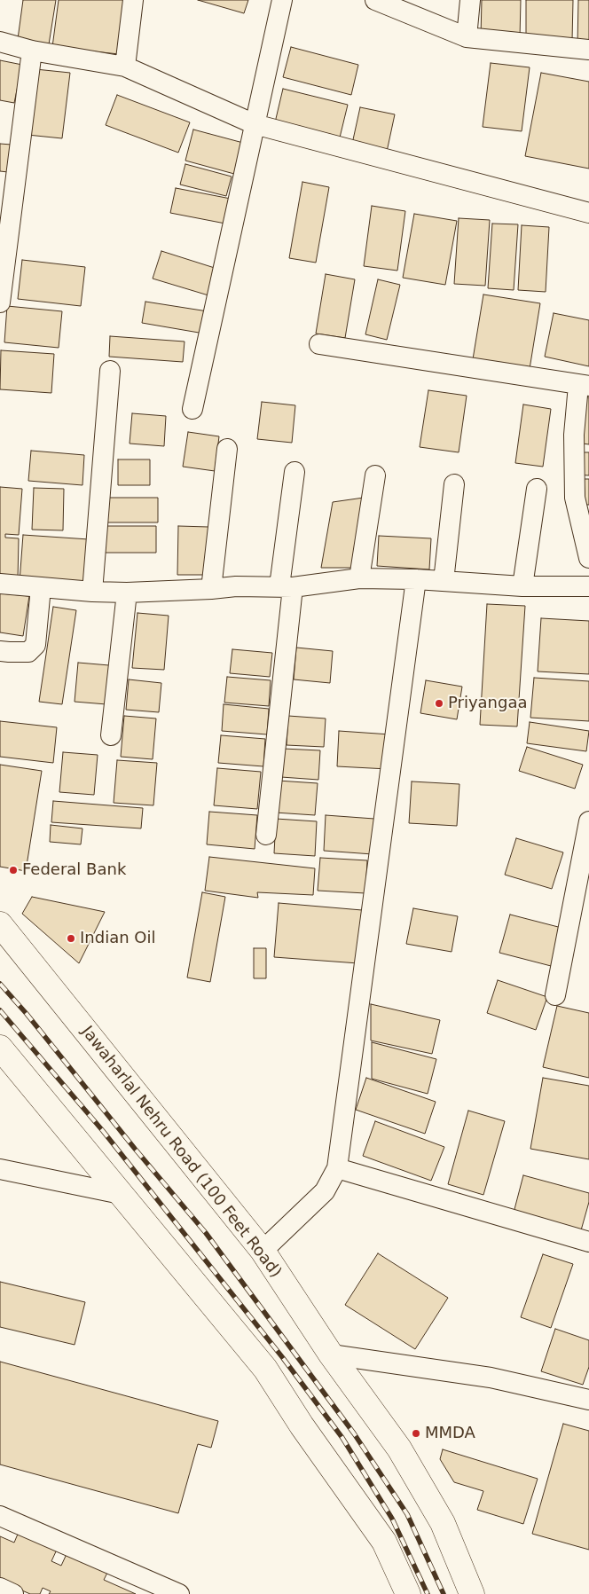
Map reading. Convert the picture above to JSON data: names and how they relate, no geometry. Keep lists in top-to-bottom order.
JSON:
{
  "streets": {
    "main road": ["Jawaharlal Nehru Road (100 Feet Road)"]
  },
  "places": [
    "Priyangaa",
    "Federal Bank",
    "Indian Oil",
    "MMDA"
  ]
}
